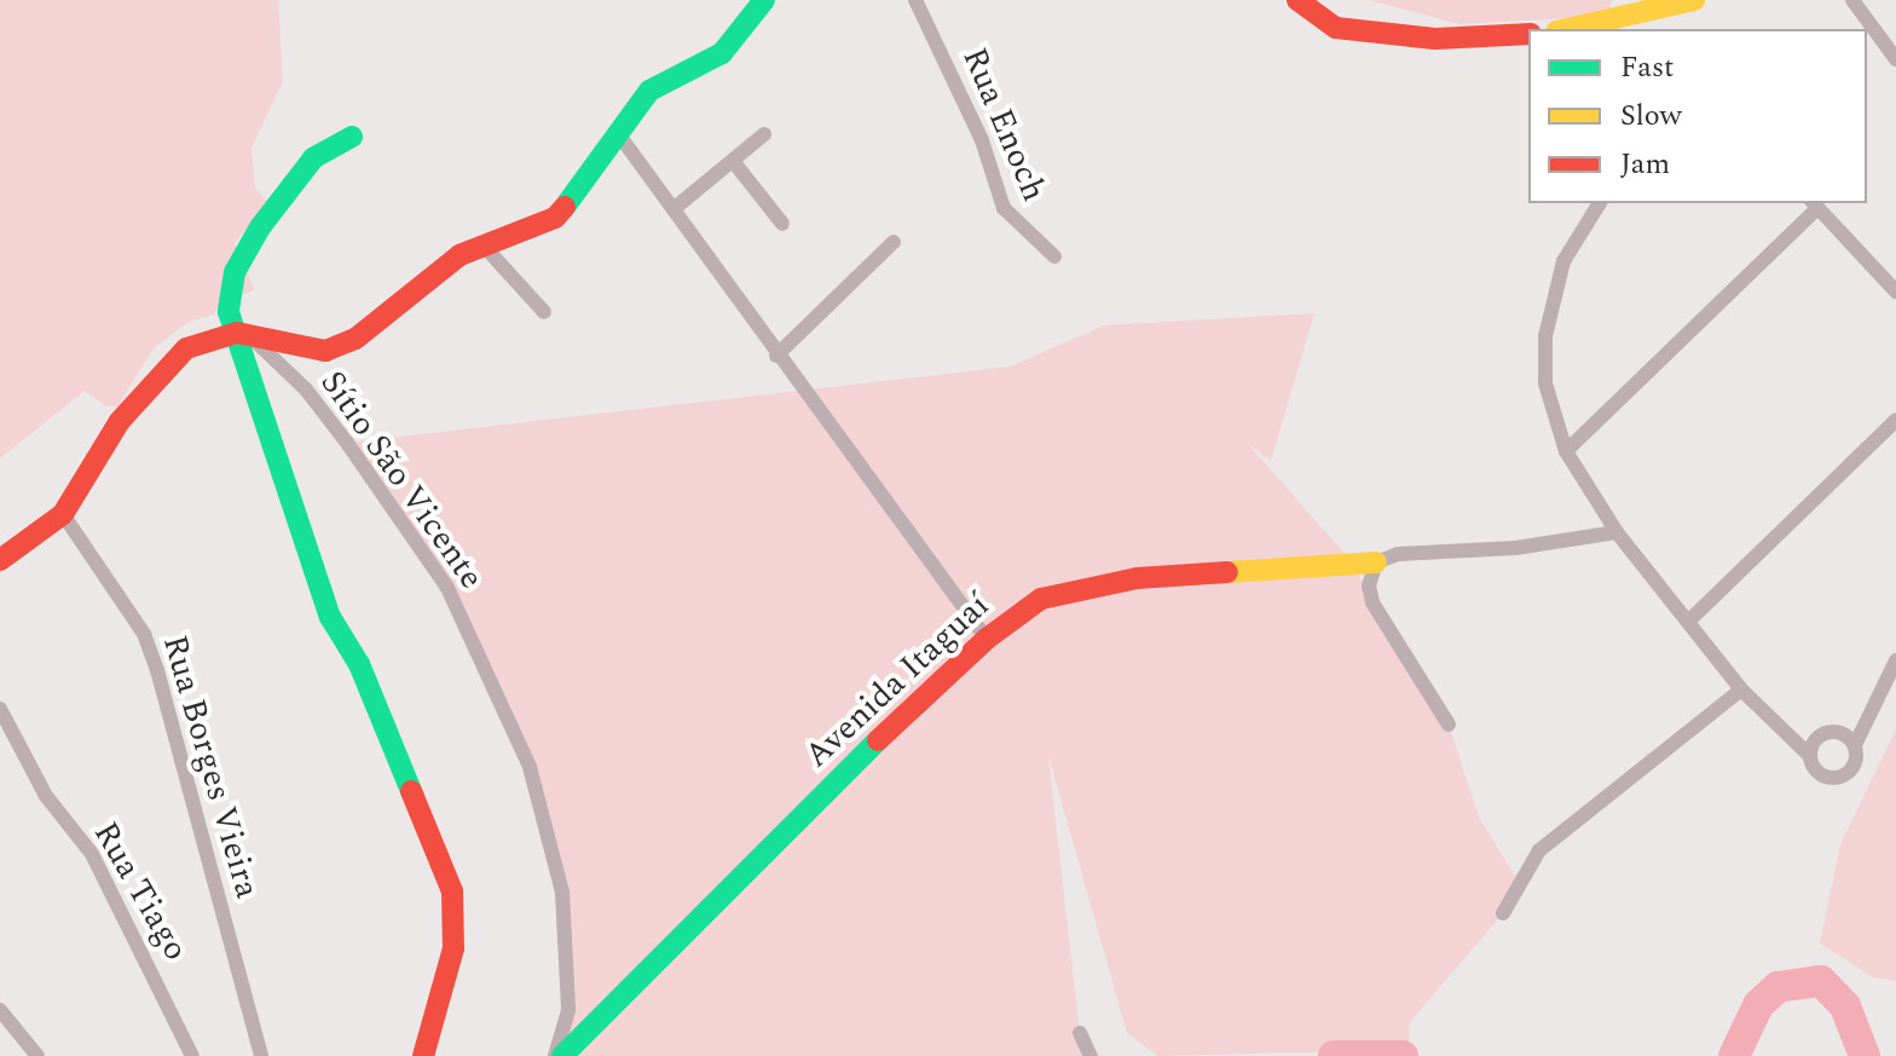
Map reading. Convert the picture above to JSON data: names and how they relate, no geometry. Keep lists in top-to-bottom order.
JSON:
{
  "streets": {
    "street": [
      "Rua Enoch",
      "Sítio São Vicente",
      "Avenida Itaguaí",
      "Rua Borges Vieira",
      "Rua Tiago"
    ]
  },
  "crossings": [
    ["Sítio São Vicente", "Avenida Itaguaí"]
  ],
  "legend": ["Fast", "Slow", "Jam"]
}
